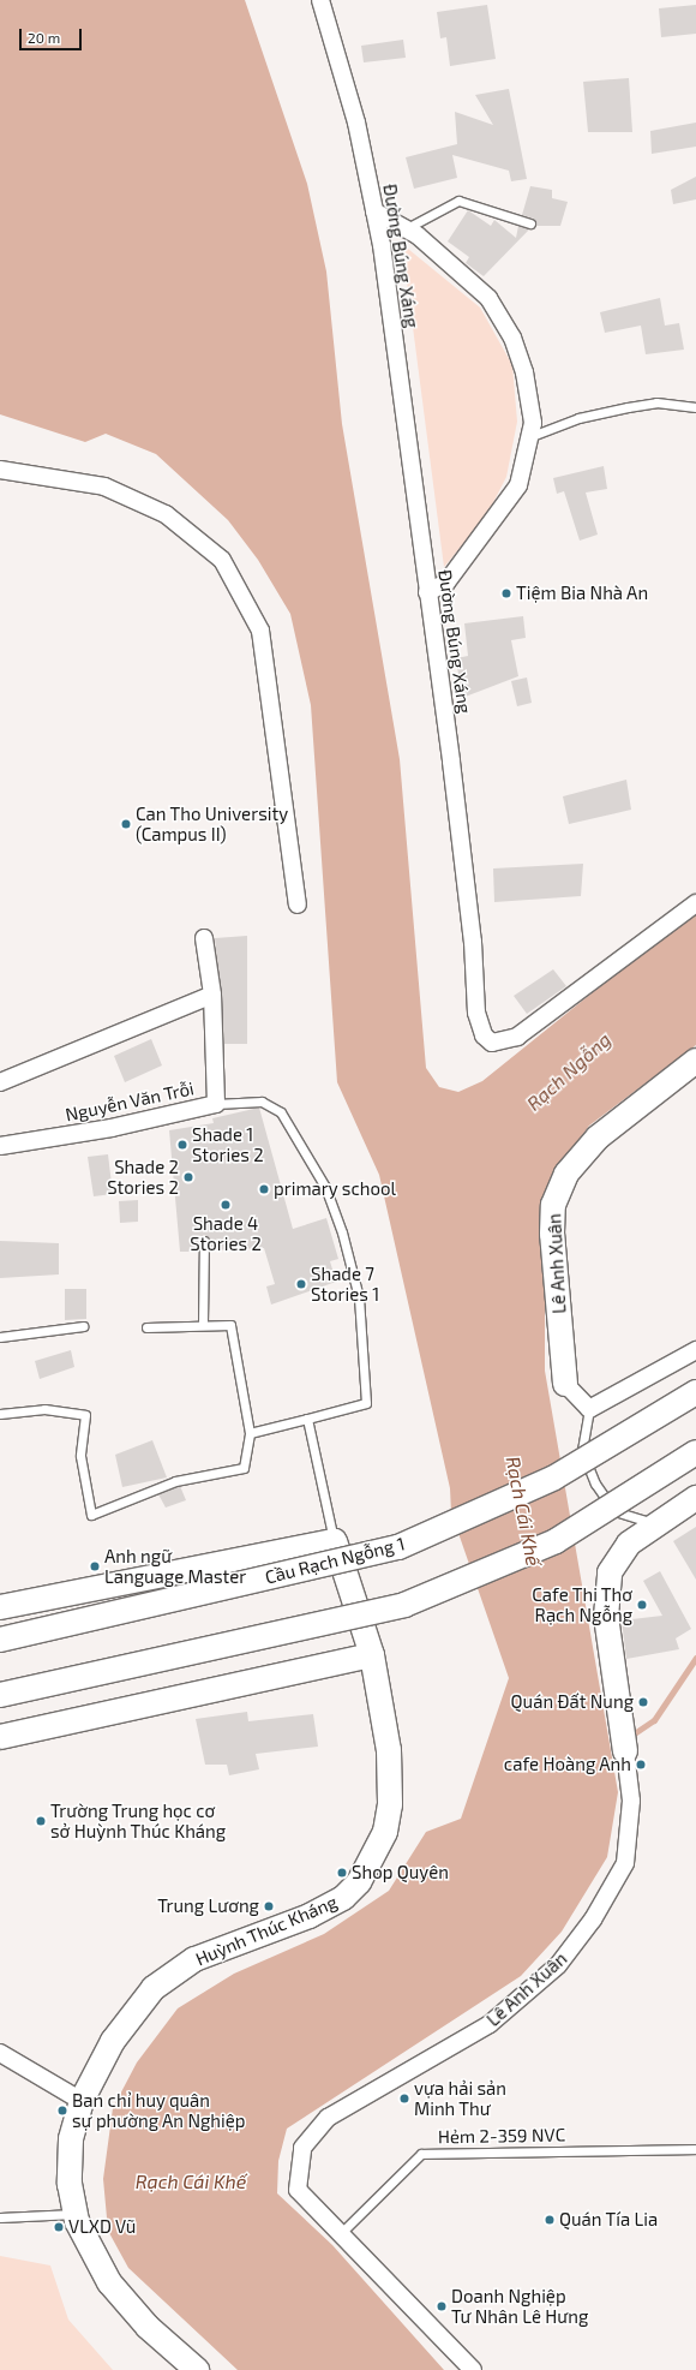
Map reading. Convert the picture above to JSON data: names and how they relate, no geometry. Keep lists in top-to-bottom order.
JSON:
{
  "streets": {
    "street": [
      "Đường Búng Xáng",
      "Nguyễn Văn Trỗi",
      "Lê Anh Xuân",
      "Cầu Rạch Ngỗng 1",
      "Huỳnh Thúc Kháng"
    ],
    "lane": ["Hẻm 2-359 NVC"]
  },
  "crossings": [
    ["Lê Anh Xuân", "Hẻm 2-359 NVC"]
  ],
  "water": ["Rạch Ngỗng", "Rạch Cái Khế"],
  "places": [
    "Tiệm Bia Nhà An",
    "Can Tho University (Campus II)",
    "Shade 1 Stories 2",
    "Shade 2 Stories 2",
    "primary school",
    "Shade 4 Stories 2",
    "Shade 7 Stories 1",
    "Anh ngữ Language Master",
    "Cafe Thi Thơ Rạch Ngỗng",
    "Quán Đất Nung",
    "cafe Hoàng Anh",
    "Trường Trung học cơ sở Huỳnh Thúc Kháng",
    "Shop Quyên",
    "Trung Lương",
    "vựa hải sản Minh Thư",
    "Ban chỉ huy quân sự phường An Nghiệp",
    "Quán Tía Lia",
    "VLXD Vũ",
    "Doanh Nghiệp Tư Nhân Lê Hưng"
  ],
  "scale_bar": "20 m"
}
